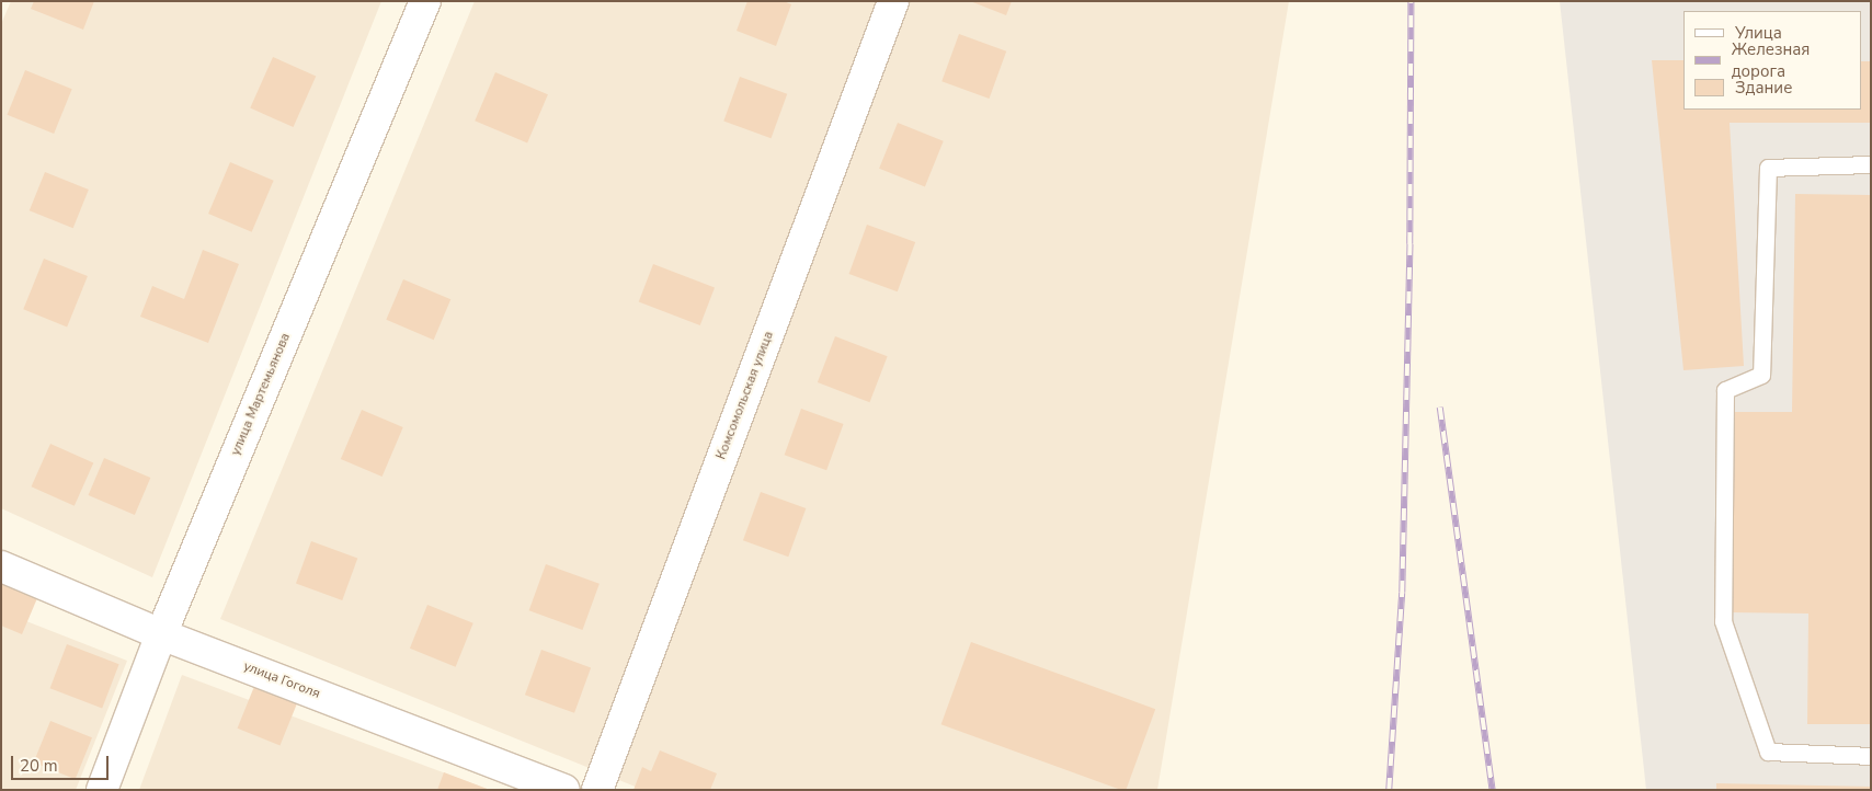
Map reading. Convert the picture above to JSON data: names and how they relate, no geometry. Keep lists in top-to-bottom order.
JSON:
{
  "streets": {
    "street": ["улица Мартемьянова", "Комсомольская улица", "улица Гоголя"]
  },
  "crossings": [
    ["улица Мартемьянова", "улица Гоголя"]
  ],
  "legend": ["Улица", "Железная дорога", "Здание"],
  "scale_bar": "20 m"
}
